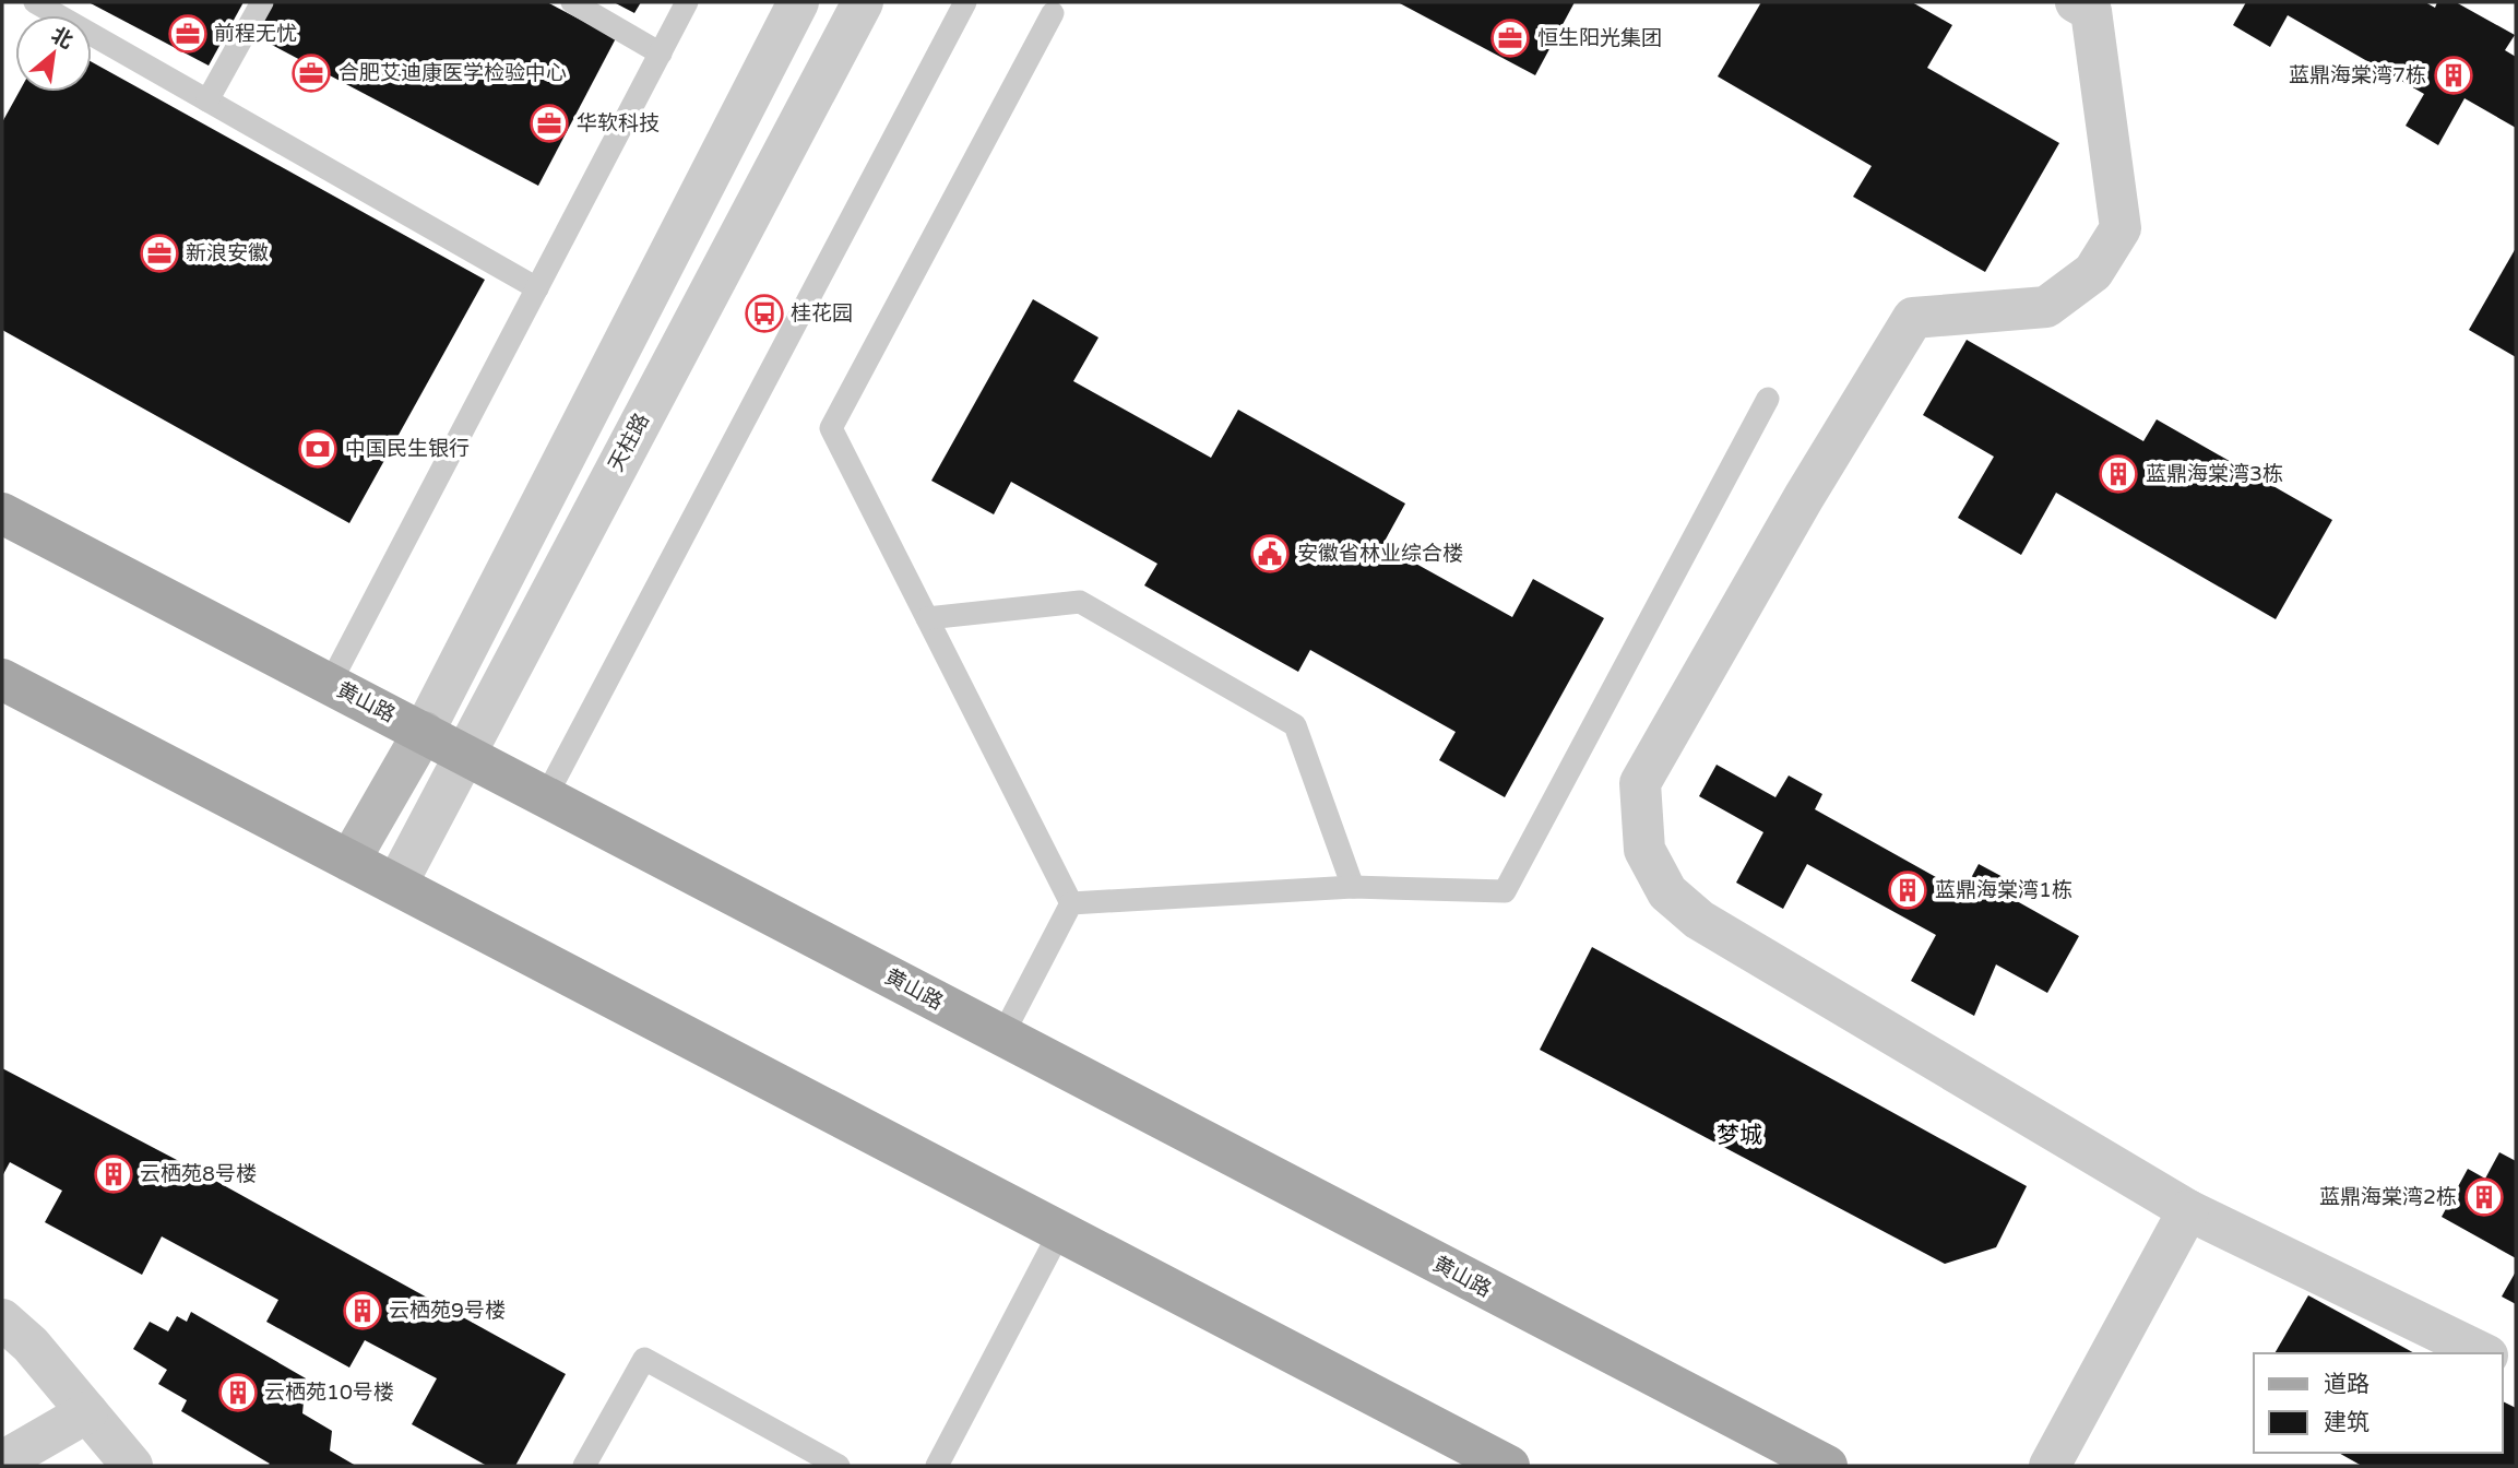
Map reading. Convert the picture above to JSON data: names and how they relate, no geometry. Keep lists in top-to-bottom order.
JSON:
{
  "streets": {
    "main road": ["黄山路"],
    "street": ["天柱路"]
  },
  "crossings": [
    ["天柱路", "黄山路"]
  ],
  "districts": ["梦城"],
  "places": {
    "office": [
      "前程无忧",
      "恒生阳光集团",
      "合肥艾迪康医学检验中心",
      "华软科技",
      "新浪安徽"
    ],
    "building": [
      "蓝鼎海棠湾7栋",
      "蓝鼎海棠湾3栋",
      "蓝鼎海棠湾1栋",
      "云栖苑8号楼",
      "蓝鼎海棠湾2栋",
      "云栖苑9号楼",
      "云栖苑10号楼"
    ],
    "bus stop": ["桂花园"],
    "bank": ["中国民生银行"],
    "public building": ["安徽省林业综合楼"]
  },
  "legend": ["道路", "建筑"],
  "north": "top right"
}
